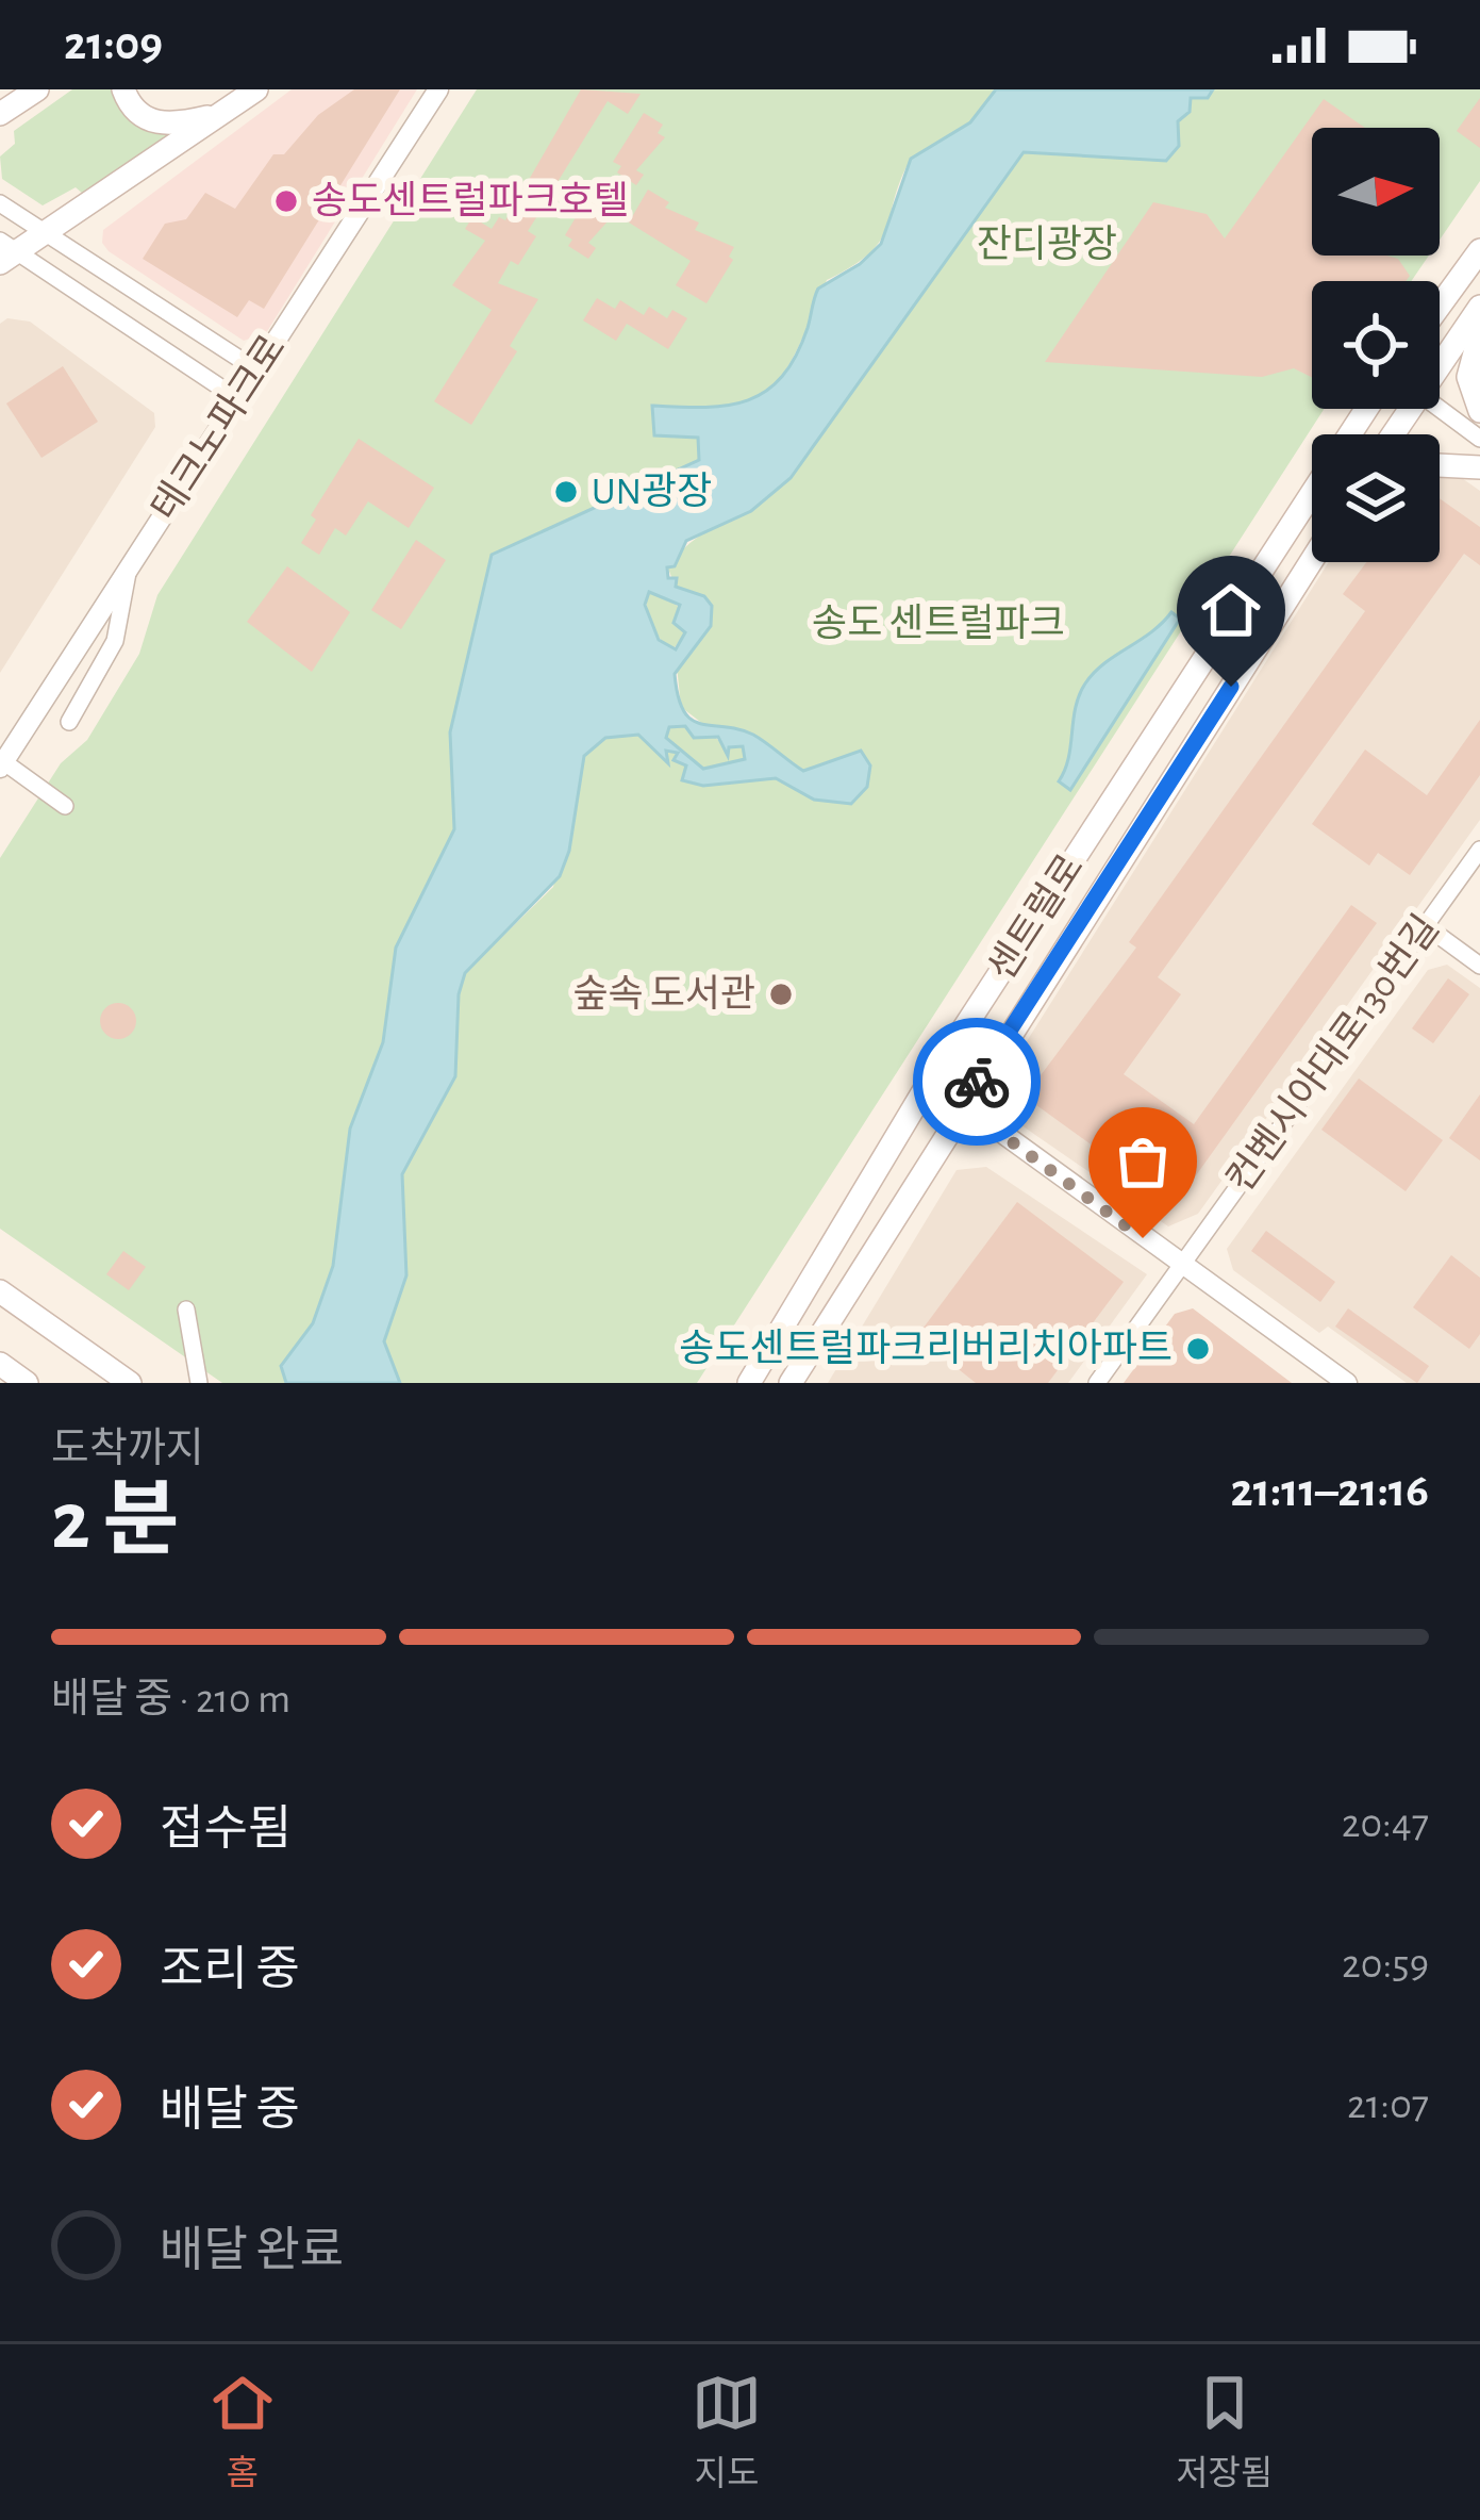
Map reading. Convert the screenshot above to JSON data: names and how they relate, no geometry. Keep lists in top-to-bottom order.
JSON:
{
  "streets": {
    "main road": ["센트럴로"],
    "street": ["테크노파크로", "컨벤시아대로130번길"]
  },
  "parks": ["잔디광장", "송도 센트럴파크"],
  "places": [
    "송도센트럴파크호텔",
    "UN광장",
    "숲속 도서관",
    "송도센트럴파크리버리치아파트"
  ],
  "north": "right",
  "page": {
    "status": "21:09",
    "heading": ["2 분", "도착까지", "21:11–21:16"],
    "bar": "배달 중 · 210 m",
    "list": [
      ["접수됨", "20:47"],
      ["조리 중", "20:59"],
      ["배달 중", "21:07"],
      "배달 완료"
    ],
    "tabs": ["홈", "지도", "저장됨"]
  }
}
